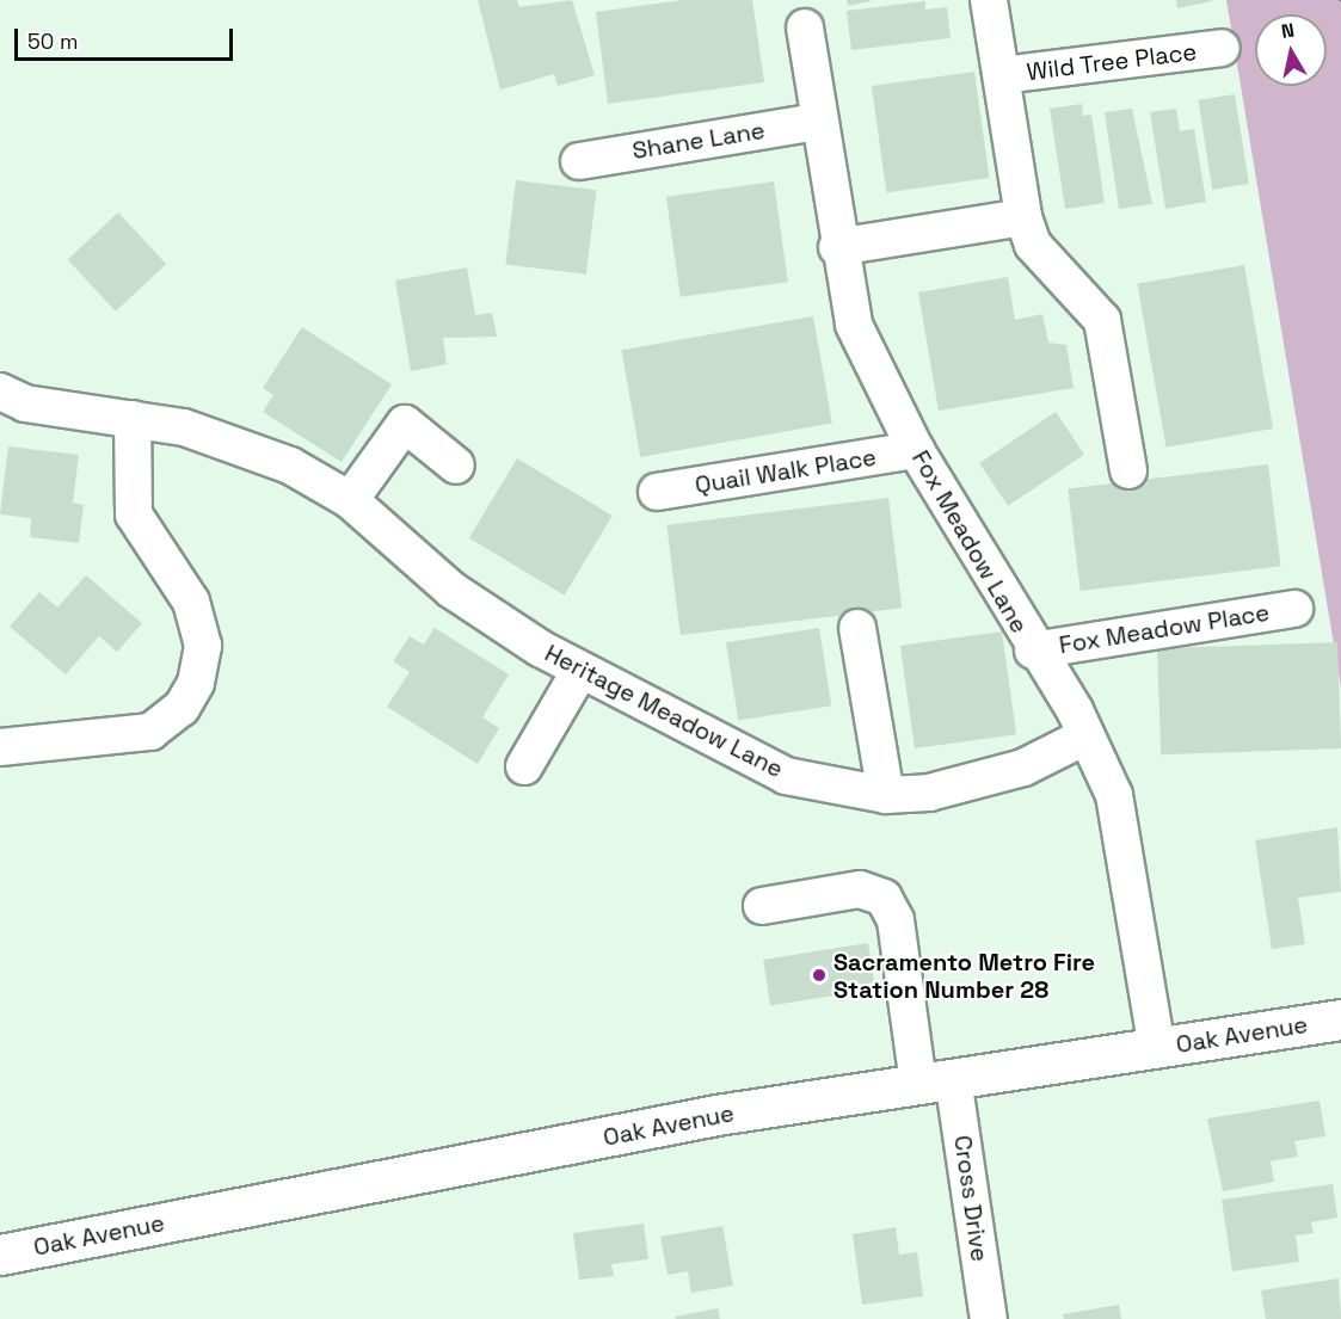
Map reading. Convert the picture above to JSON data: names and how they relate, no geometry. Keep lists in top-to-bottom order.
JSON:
{
  "streets": {
    "main road": ["Oak Avenue"],
    "street": [
      "Wild Tree Place",
      "Shane Lane",
      "Quail Walk Place",
      "Fox Meadow Lane",
      "Fox Meadow Place",
      "Heritage Meadow Lane",
      "Cross Drive"
    ]
  },
  "crossings": [
    ["Shane Lane", "Fox Meadow Lane"],
    ["Quail Walk Place", "Fox Meadow Lane"],
    ["Fox Meadow Lane", "Fox Meadow Place"],
    ["Fox Meadow Lane", "Heritage Meadow Lane"],
    ["Fox Meadow Lane", "Oak Avenue"],
    ["Oak Avenue", "Cross Drive"]
  ],
  "places": ["Sacramento Metro Fire Station Number 28"],
  "scale_bar": "50 m",
  "north": "top"
}
